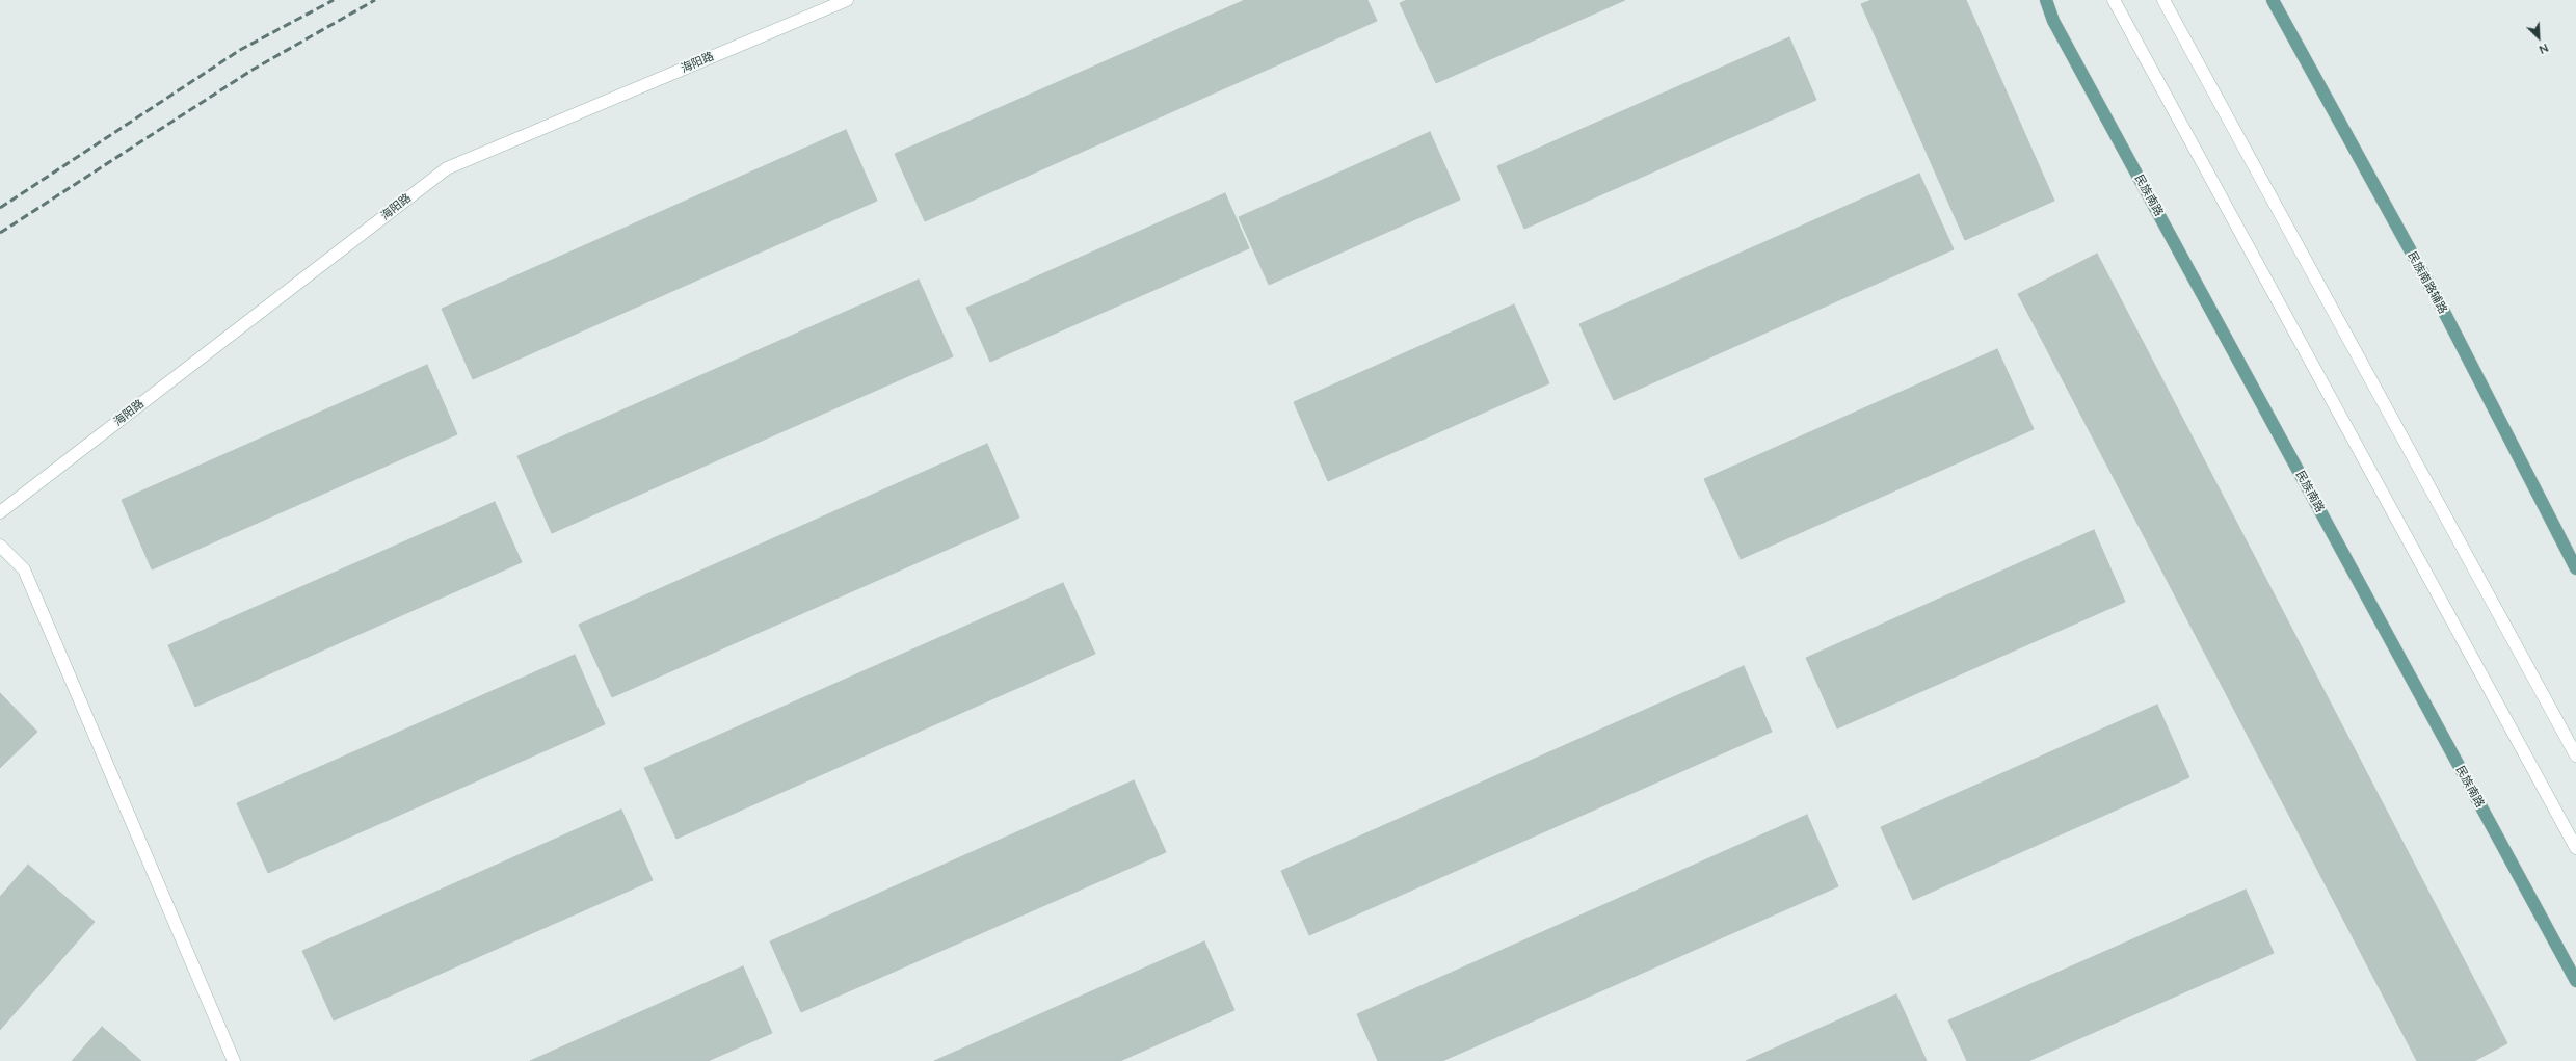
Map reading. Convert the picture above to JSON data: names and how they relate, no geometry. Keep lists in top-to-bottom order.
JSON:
{
  "streets": {
    "main road": ["海阳路", "民族南路", "民族南路辅路"]
  },
  "north": "bottom right"
}
